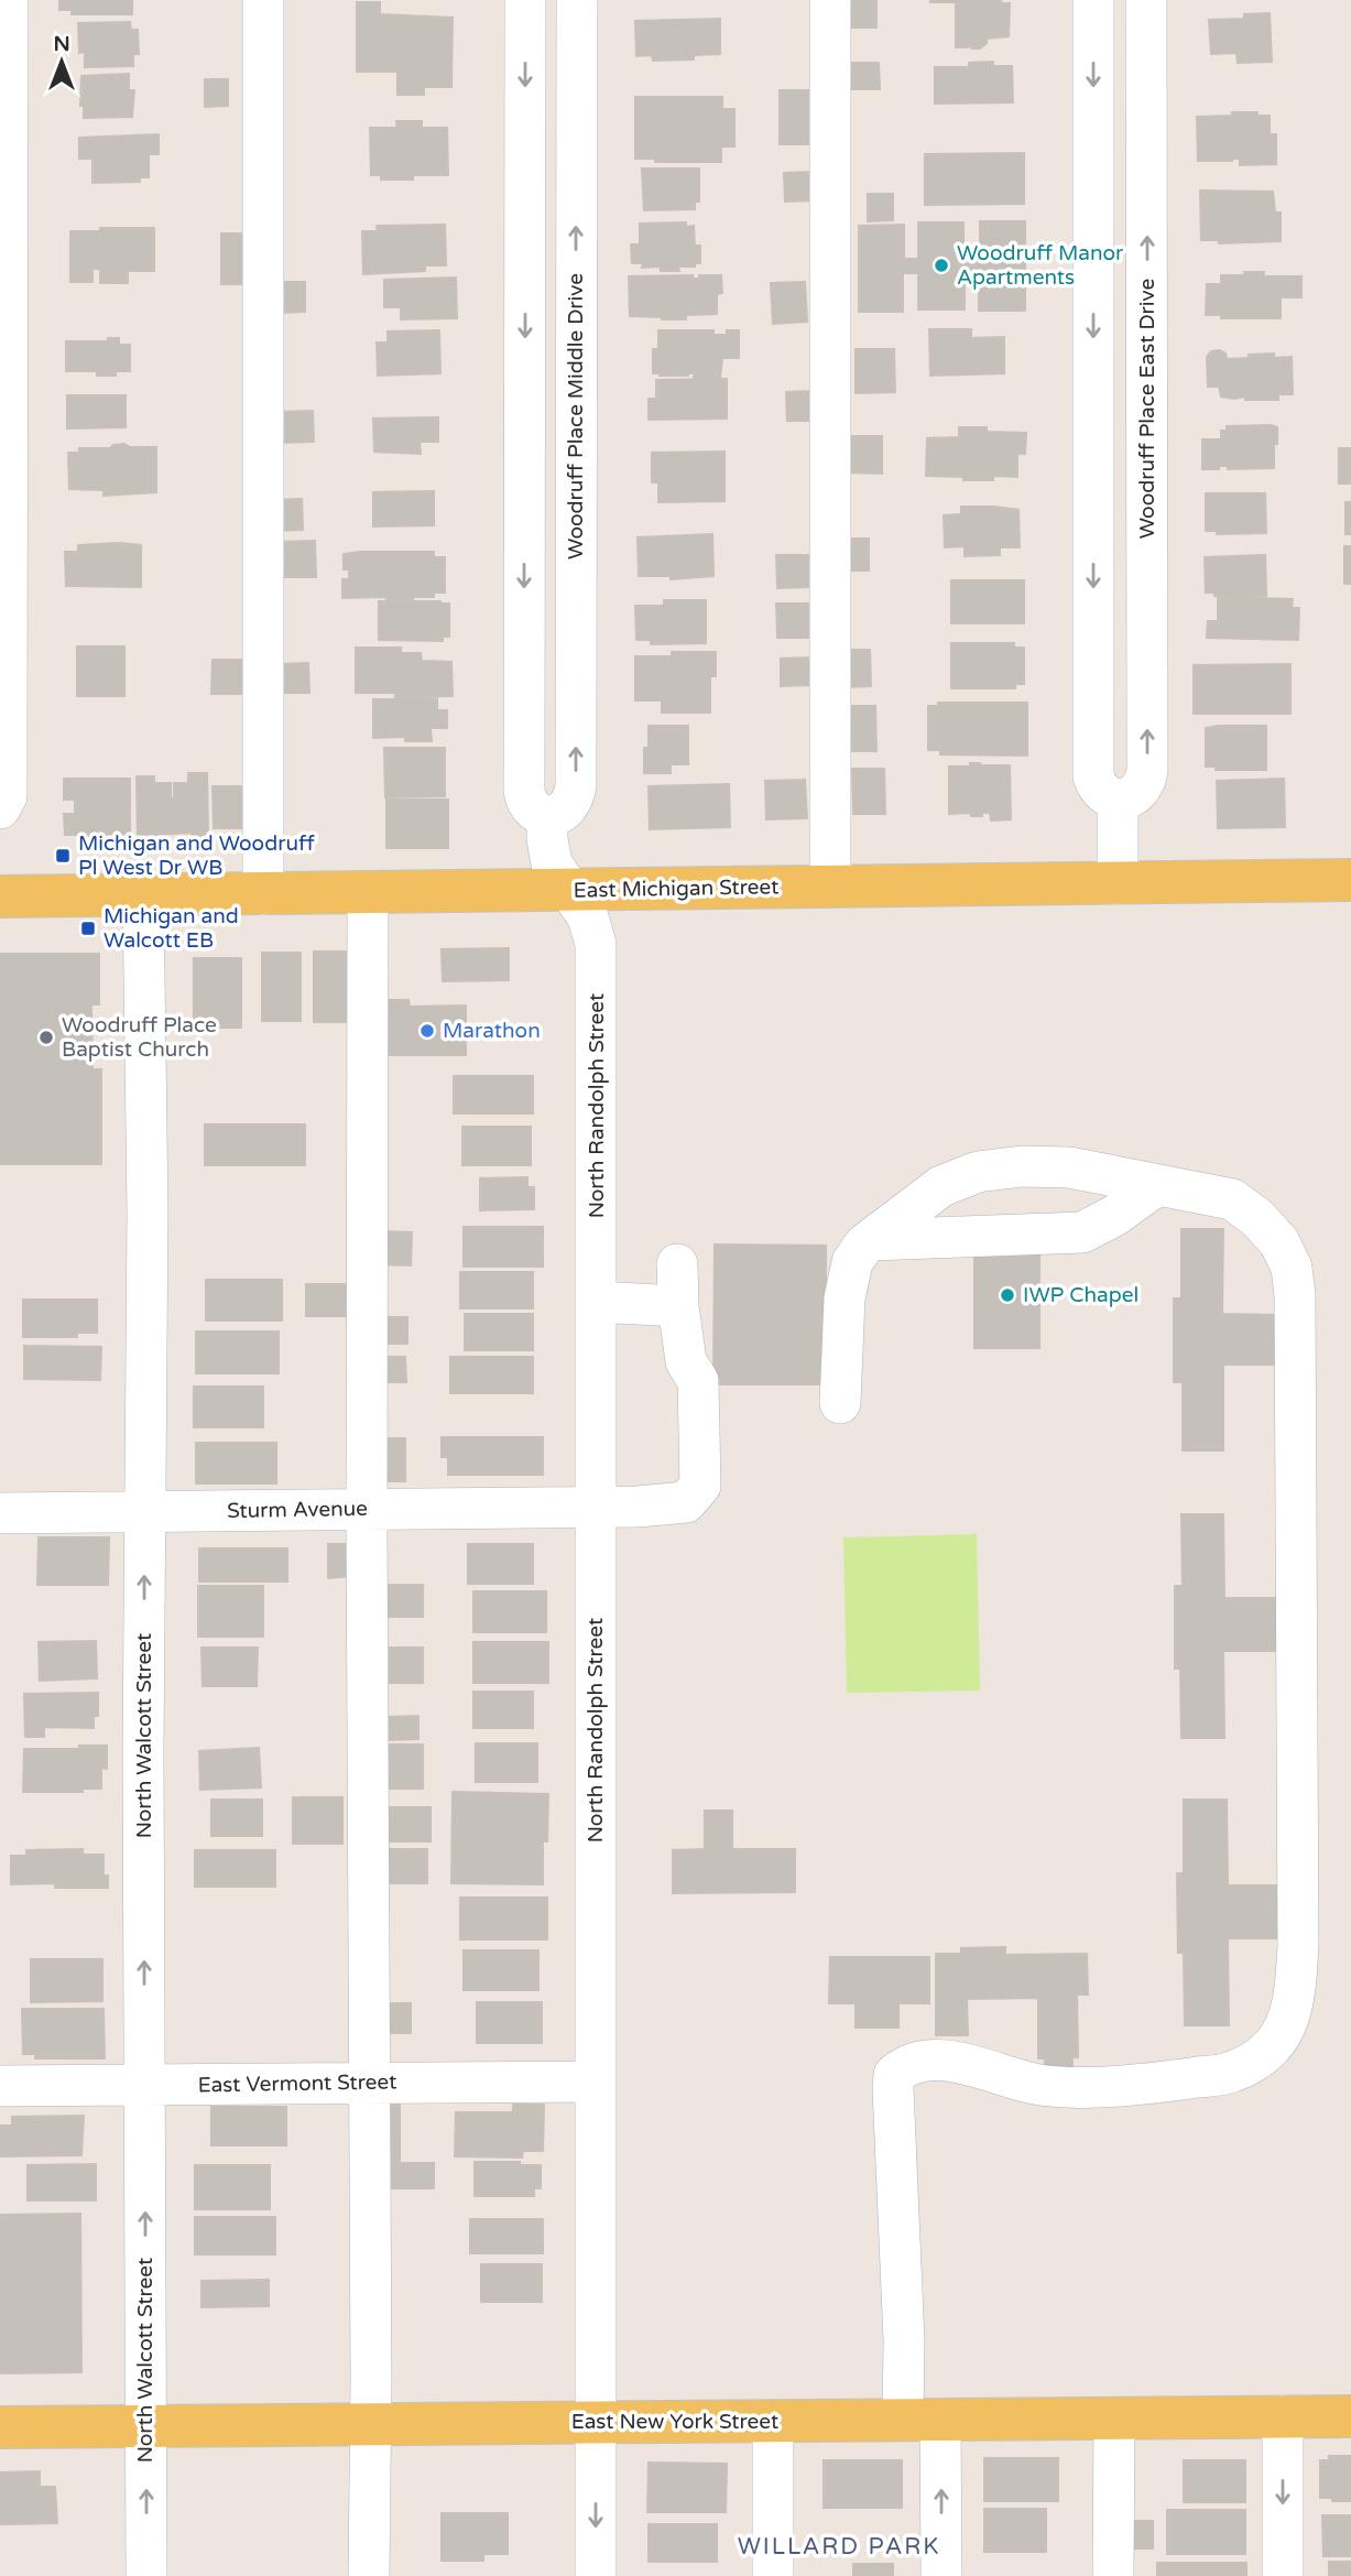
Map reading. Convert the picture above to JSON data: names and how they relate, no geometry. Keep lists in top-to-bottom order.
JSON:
{
  "streets": {
    "main road": ["East Michigan Street", "East New York Street"],
    "street": [
      "Woodruff Place East Drive",
      "Woodruff Place Middle Drive",
      "North Randolph Street",
      "Sturm Avenue",
      "North Walcott Street",
      "East Vermont Street"
    ]
  },
  "crossings": [
    ["East Michigan Street", "North Randolph Street"],
    ["East Michigan Street", "North Walcott Street"],
    ["North Randolph Street", "Sturm Avenue"],
    ["North Randolph Street", "East Vermont Street"],
    ["North Randolph Street", "East New York Street"],
    ["Sturm Avenue", "North Walcott Street"],
    ["North Walcott Street", "East Vermont Street"],
    ["North Walcott Street", "East New York Street"]
  ],
  "districts": ["WILLARD PARK"],
  "places": {
    "other": [
      "Woodruff Manor Apartments",
      "Marathon",
      "Woodruff Place Baptist Church",
      "IWP Chapel"
    ],
    "transit": ["Michigan and Woodruff Pl West Dr WB", "Michigan and Walcott EB"]
  },
  "north": "top"
}
